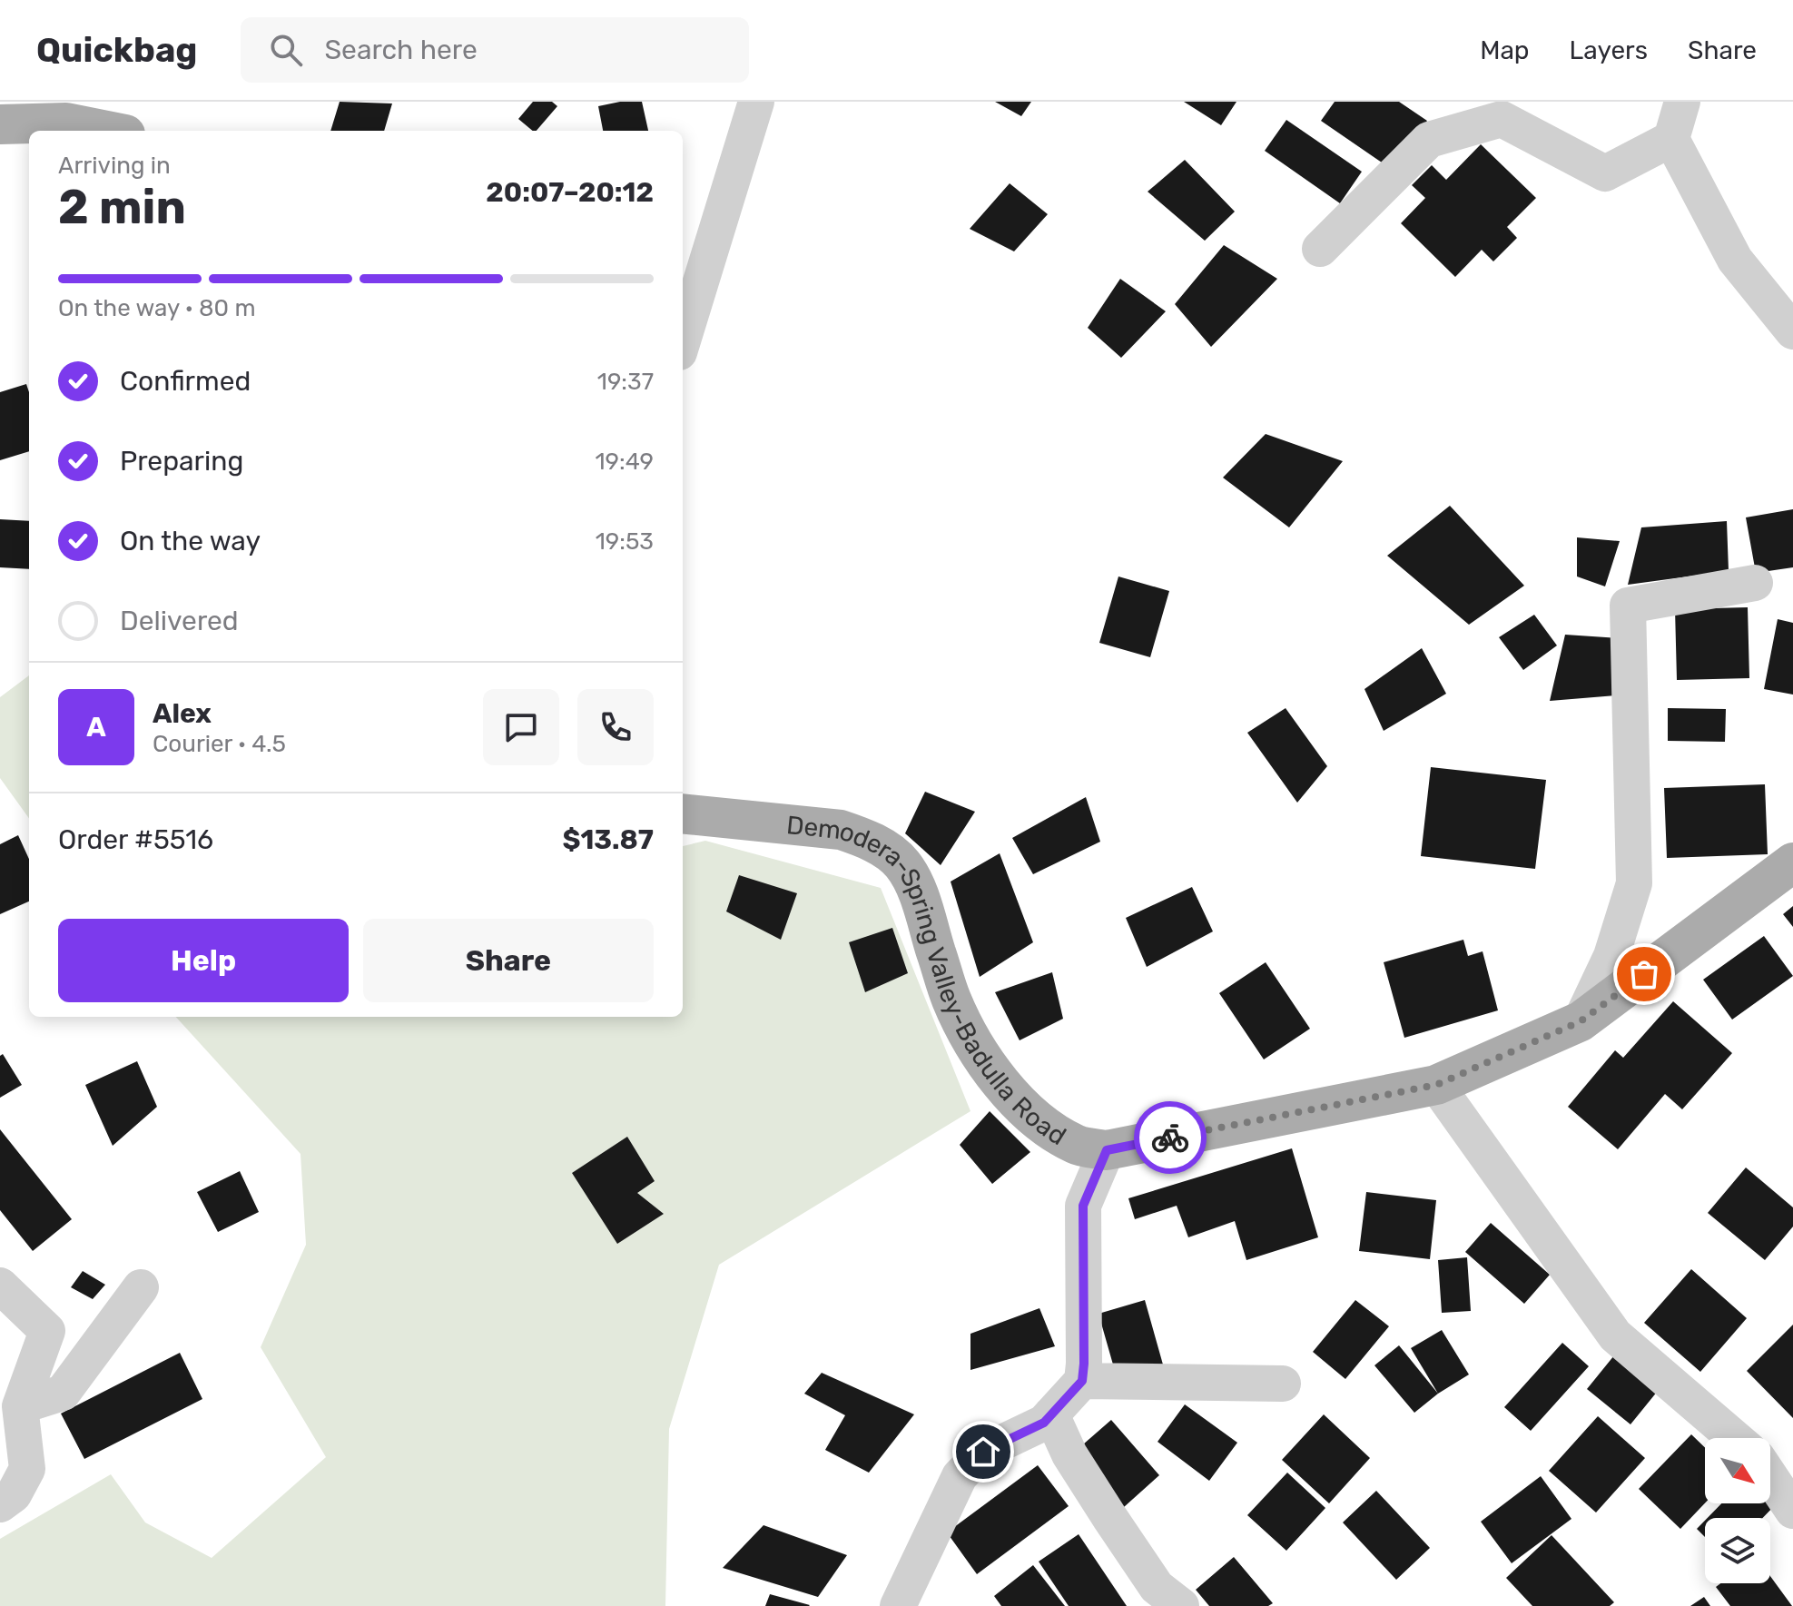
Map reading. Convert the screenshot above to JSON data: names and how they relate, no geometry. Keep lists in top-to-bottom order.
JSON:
{
  "streets": {
    "main road": ["Demodera-Spring Valley-Badulla Road"]
  },
  "north": "bottom right",
  "page": {
    "header": "Quickbag",
    "search": "Search here",
    "nav": ["Map", "Layers", "Share"],
    "heading": ["2 min", "Arriving in", "20:07–20:12"],
    "panel": [
      "Alex",
      "Courier · 4.5",
      "Order #5516",
      "$13.87"
    ],
    "bar": "On the way · 80 m",
    "list": [
      ["Confirmed", "19:37"],
      ["Preparing", "19:49"],
      ["On the way", "19:53"],
      "Delivered"
    ],
    "round": "A",
    "buttons": ["Help", "Share"]
  }
}
